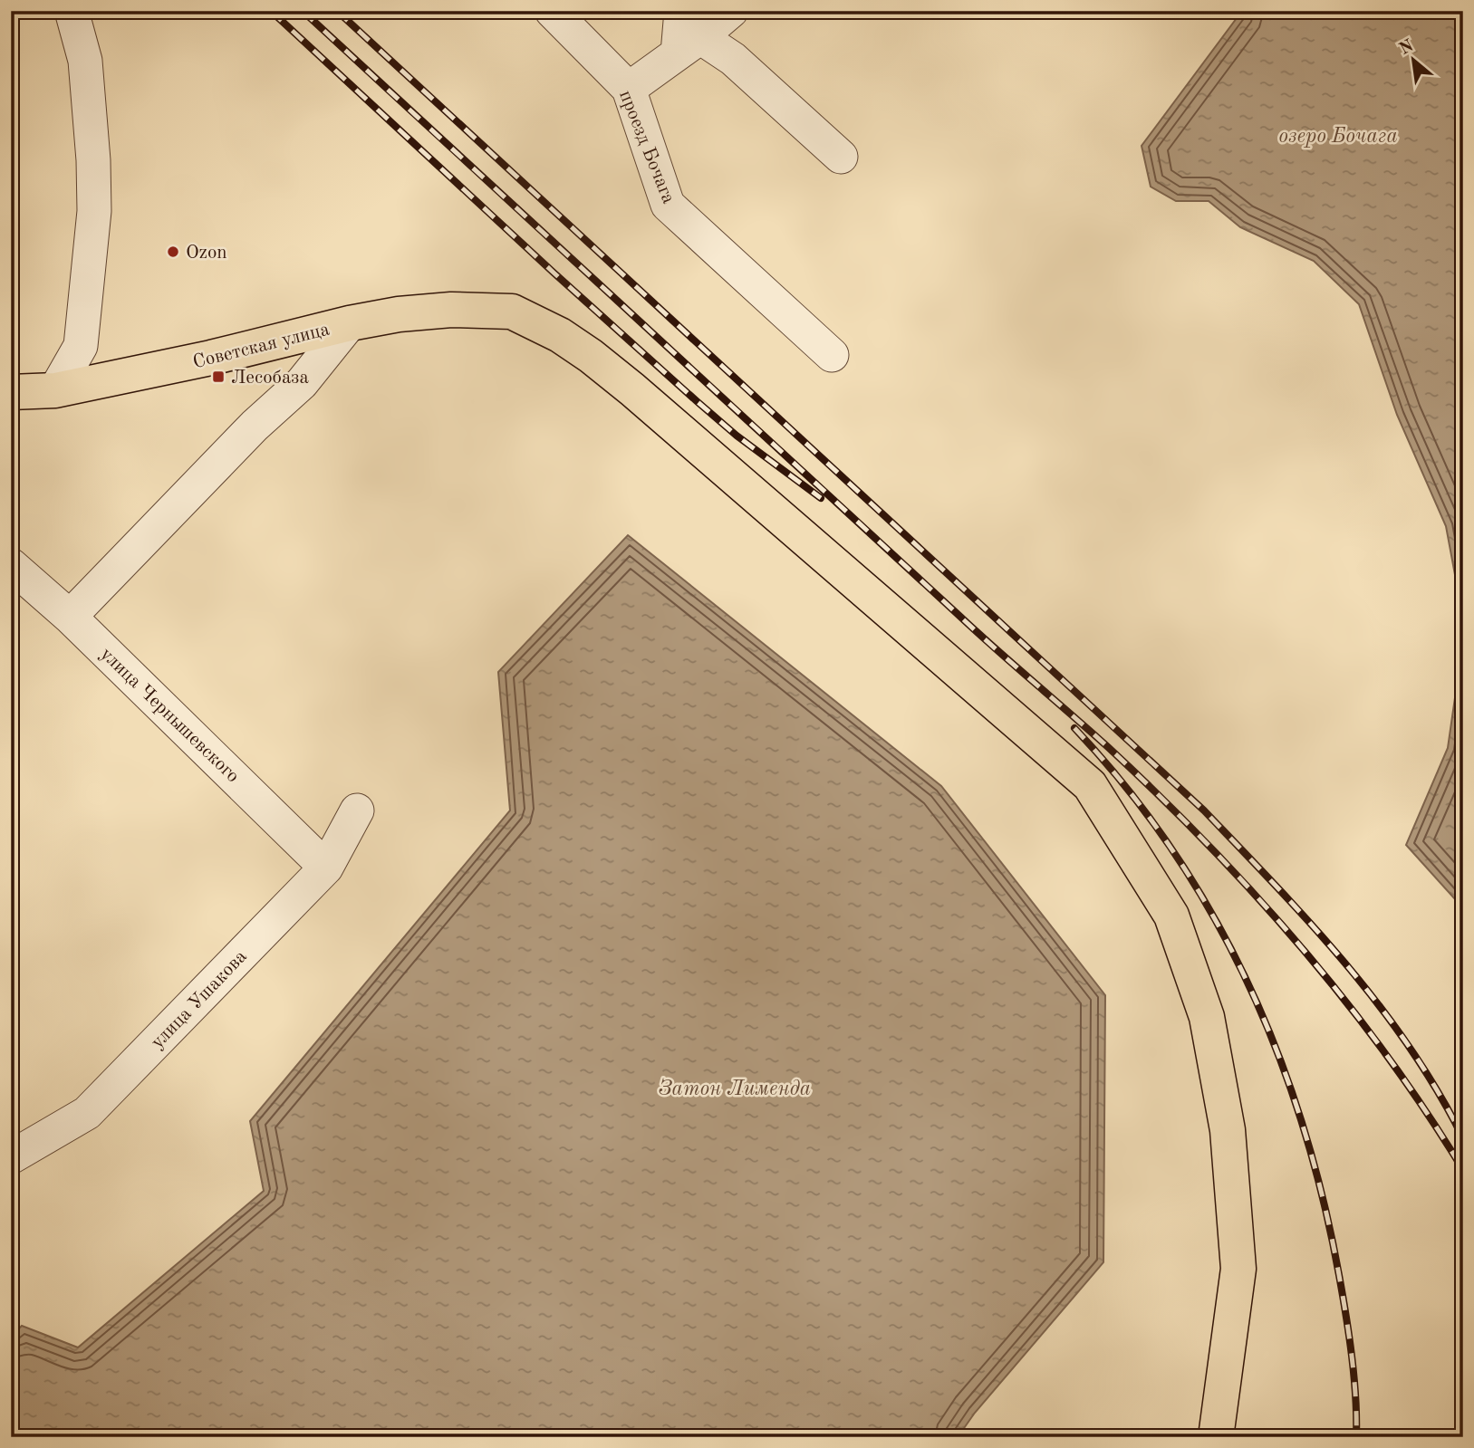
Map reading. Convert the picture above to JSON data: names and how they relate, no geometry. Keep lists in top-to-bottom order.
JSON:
{
  "streets": {
    "main road": ["Советская улица"],
    "street": ["проезд Бочага", "улица Чернышевского", "улица Ушакова"]
  },
  "crossings": [
    ["улица Чернышевского", "улица Ушакова"]
  ],
  "water": ["озеро Бочага", "Затон Лименда"],
  "places": {
    "other": ["Ozon"],
    "transit": ["Лесобаза"]
  },
  "north": "top left"
}
